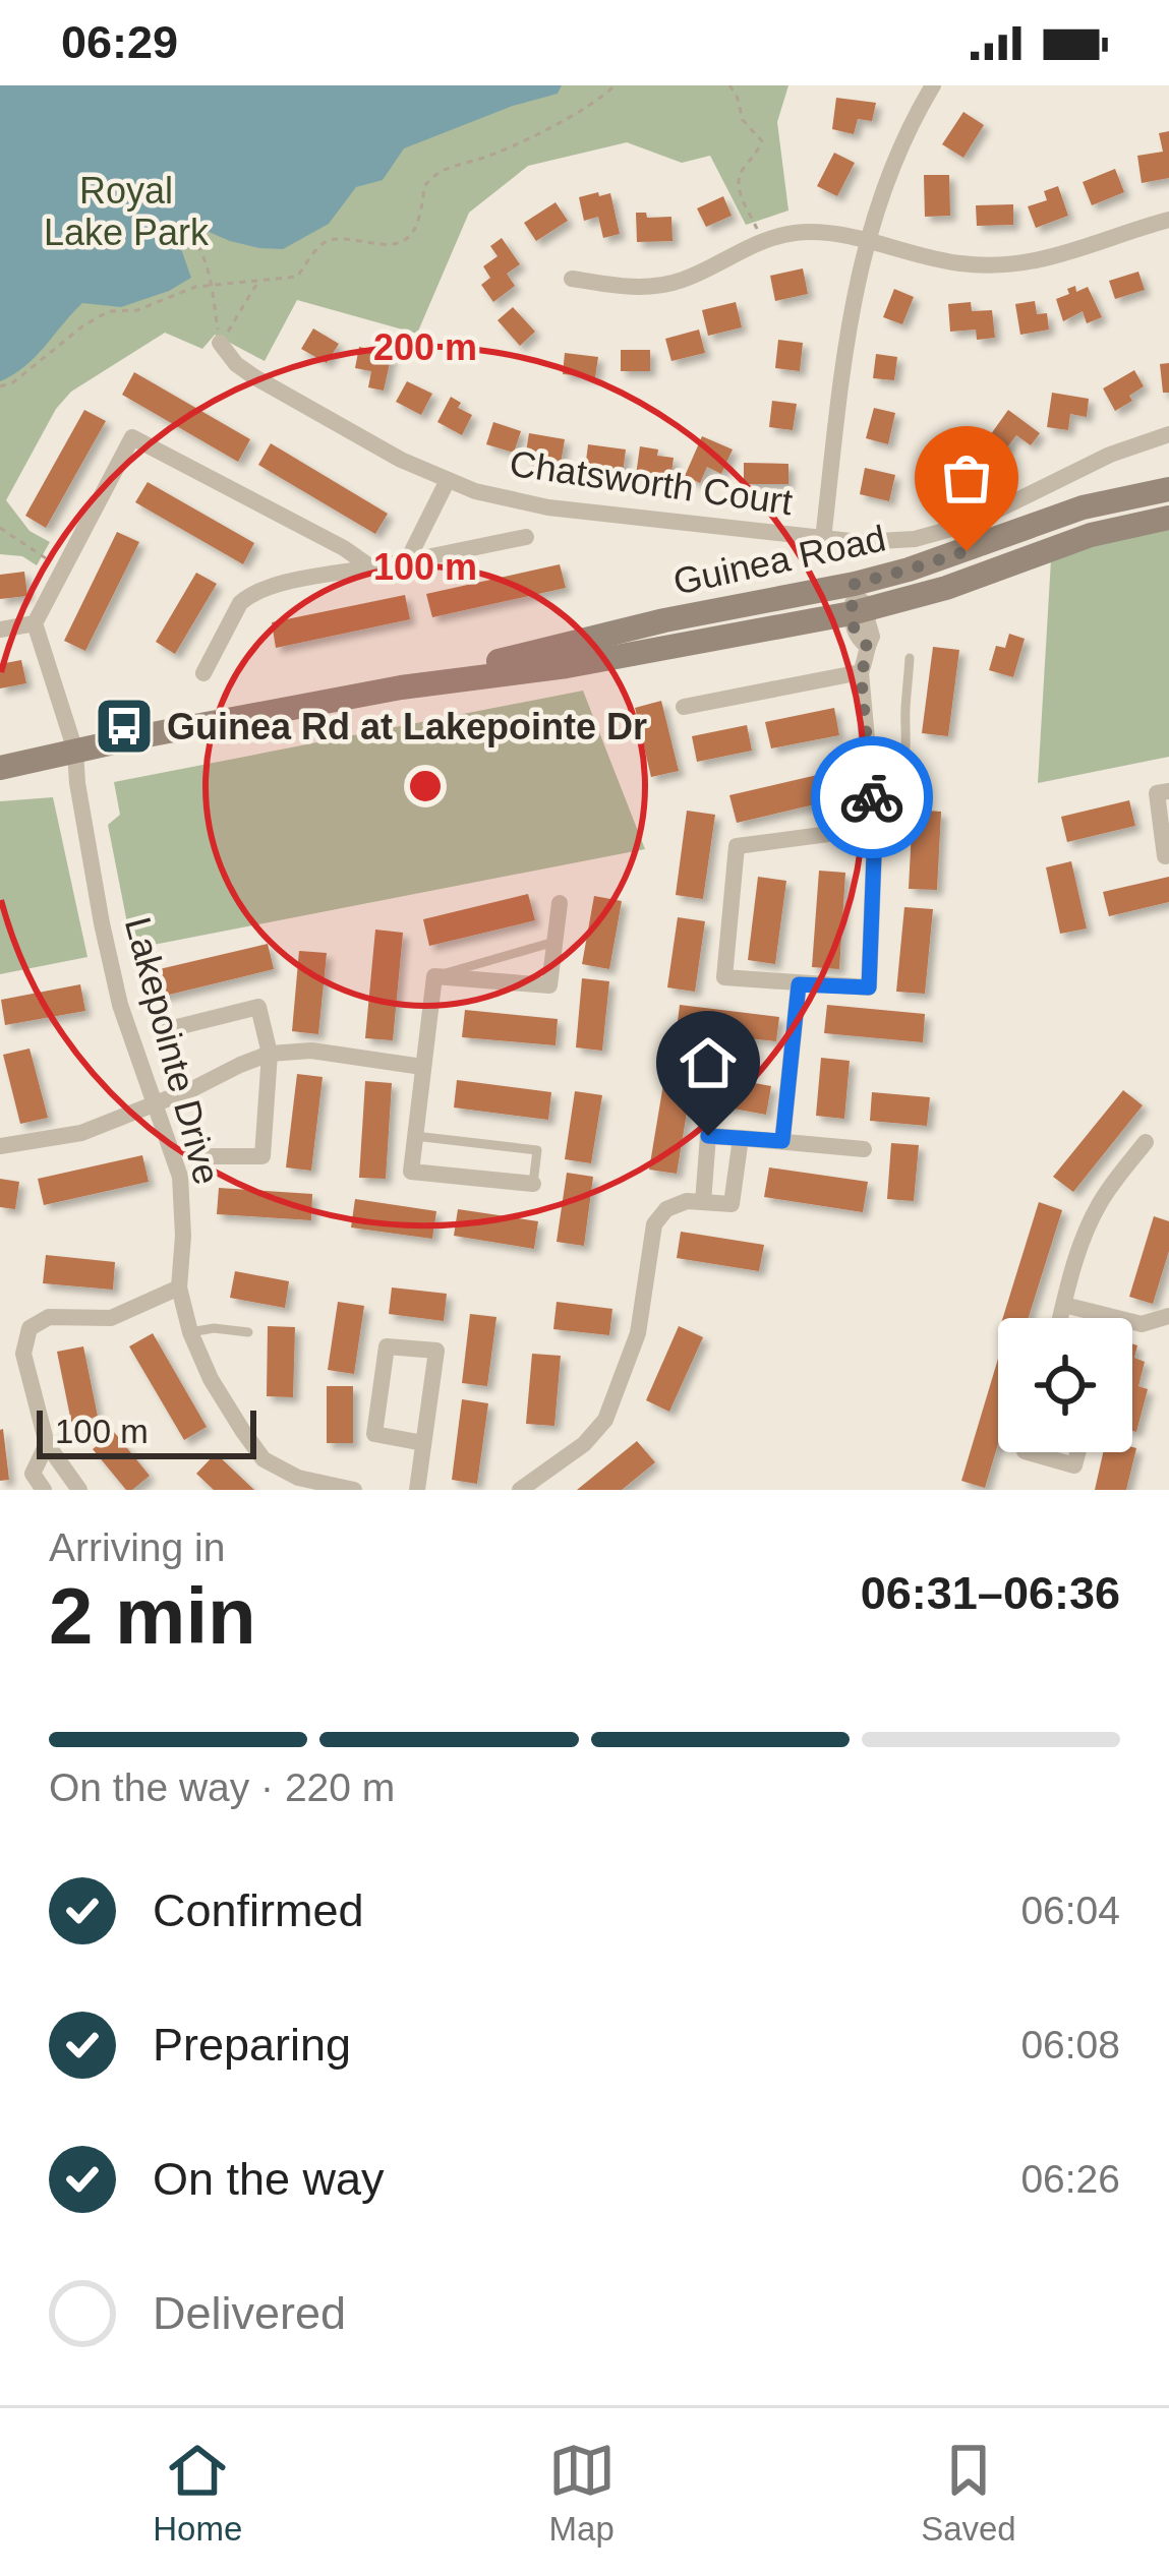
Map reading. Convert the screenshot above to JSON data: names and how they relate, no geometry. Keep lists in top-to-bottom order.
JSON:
{
  "streets": {
    "main road": ["Guinea Road"],
    "street": ["Chatsworth Court", "Lakepointe Drive"]
  },
  "crossings": [
    ["Chatsworth Court", "Guinea Road"],
    ["Guinea Road", "Lakepointe Drive"]
  ],
  "parks": ["Royal Lake Park"],
  "places": {
    "bus stop": ["Guinea Rd at Lakepointe Dr"]
  },
  "scale_bar": "100 m",
  "page": {
    "status": "06:29",
    "scale": "100 m",
    "heading": ["2 min", "Arriving in", "06:31–06:36"],
    "bar": "On the way · 220 m",
    "list": [
      ["Confirmed", "06:04"],
      ["Preparing", "06:08"],
      ["On the way", "06:26"],
      "Delivered"
    ],
    "tabs": ["Home", "Map", "Saved"]
  },
  "rings": ["200 m", "100 m"]
}
